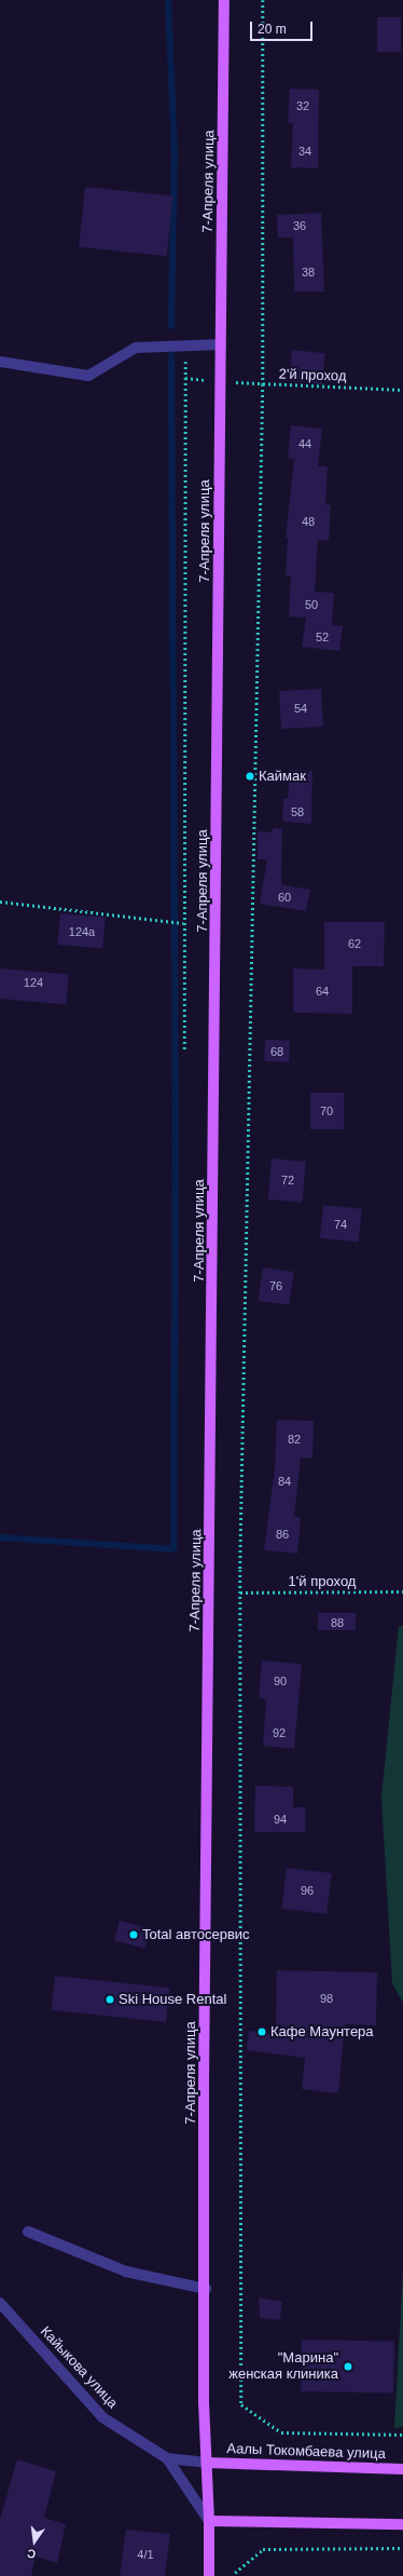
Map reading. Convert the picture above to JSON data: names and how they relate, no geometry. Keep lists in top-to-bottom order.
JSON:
{
  "streets": {
    "main road": ["7-Апреля улица", "Аалы Токомбаева улица"],
    "street": ["Кайыкова улица"],
    "path": ["2'й проход", "1'й проход"]
  },
  "crossings": [
    ["7-Апреля улица", "2'й проход"],
    ["7-Апреля улица", "Кайыкова улица"],
    ["7-Апреля улица", "Аалы Токомбаева улица"]
  ],
  "places": [
    "Каймак",
    "Total автосервис",
    "Ski House Rental",
    "Кафе Маунтера",
    "\"Марина\" женская клиника"
  ],
  "house_numbers": [
    "32",
    "34",
    "36",
    "38",
    "44",
    "48",
    "50",
    "52",
    "54",
    "58",
    "60",
    "124а",
    "62",
    "124",
    "64",
    "68",
    "70",
    "72",
    "74",
    "76",
    "82",
    "84",
    "86",
    "88",
    "90",
    "92",
    "94",
    "96",
    "98",
    "4/1"
  ],
  "scale_bar": "20 m",
  "north": "bottom"
}
